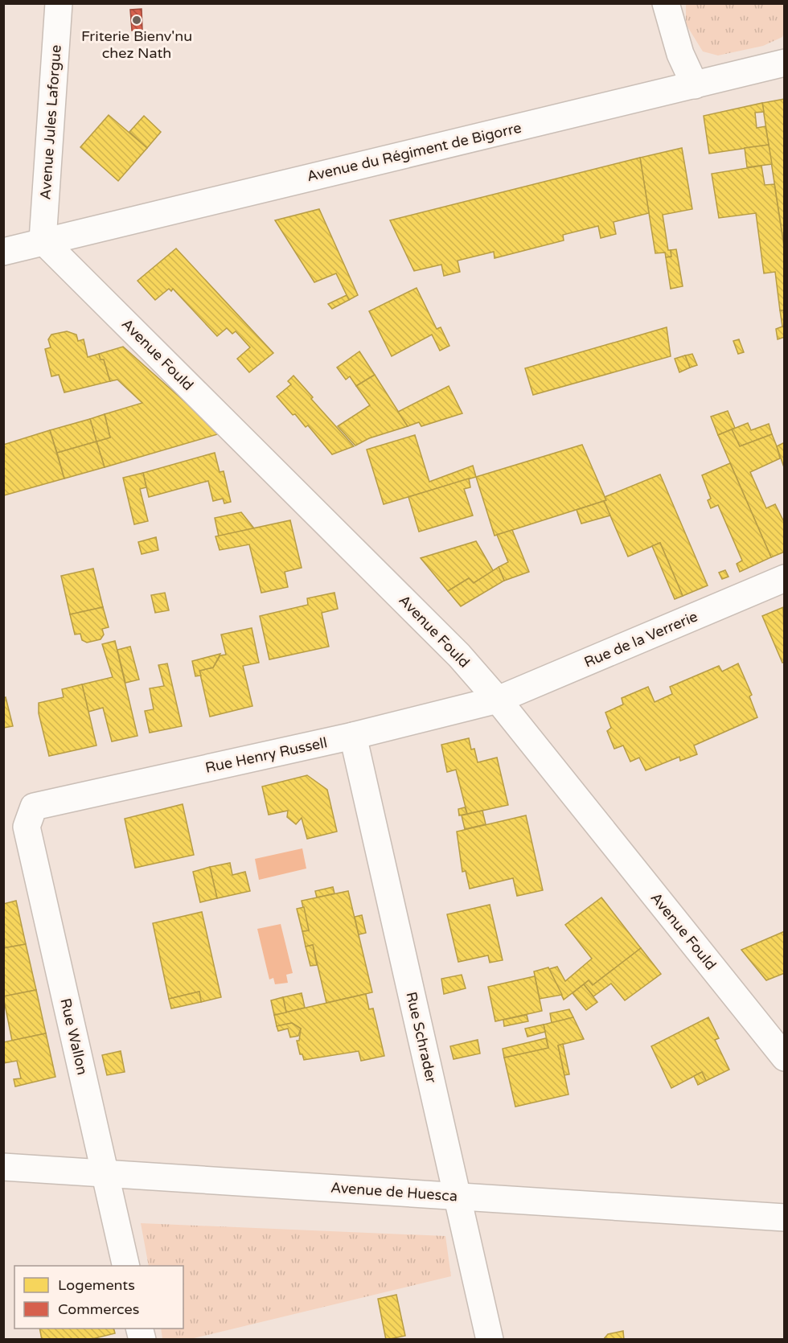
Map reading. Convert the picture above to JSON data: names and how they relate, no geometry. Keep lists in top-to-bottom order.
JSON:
{
  "streets": {
    "street": [
      "Avenue Jules Laforgue",
      "Avenue du Régiment de Bigorre",
      "Avenue Fould",
      "Rue de la Verrerie",
      "Rue Henry Russell",
      "Rue Wallon",
      "Rue Schrader",
      "Avenue de Huesca"
    ]
  },
  "crossings": [
    ["Avenue Jules Laforgue", "Avenue du Régiment de Bigorre"],
    ["Avenue Jules Laforgue", "Avenue Fould"],
    ["Avenue du Régiment de Bigorre", "Avenue Fould"],
    ["Avenue Fould", "Rue de la Verrerie"],
    ["Avenue Fould", "Rue Henry Russell"],
    ["Rue de la Verrerie", "Rue Henry Russell"],
    ["Rue Henry Russell", "Rue Wallon"],
    ["Rue Henry Russell", "Rue Schrader"],
    ["Rue Wallon", "Avenue de Huesca"],
    ["Rue Schrader", "Avenue de Huesca"]
  ],
  "places": ["Friterie Bienv'nu chez Nath"],
  "legend": ["Logements", "Commerces"]
}
